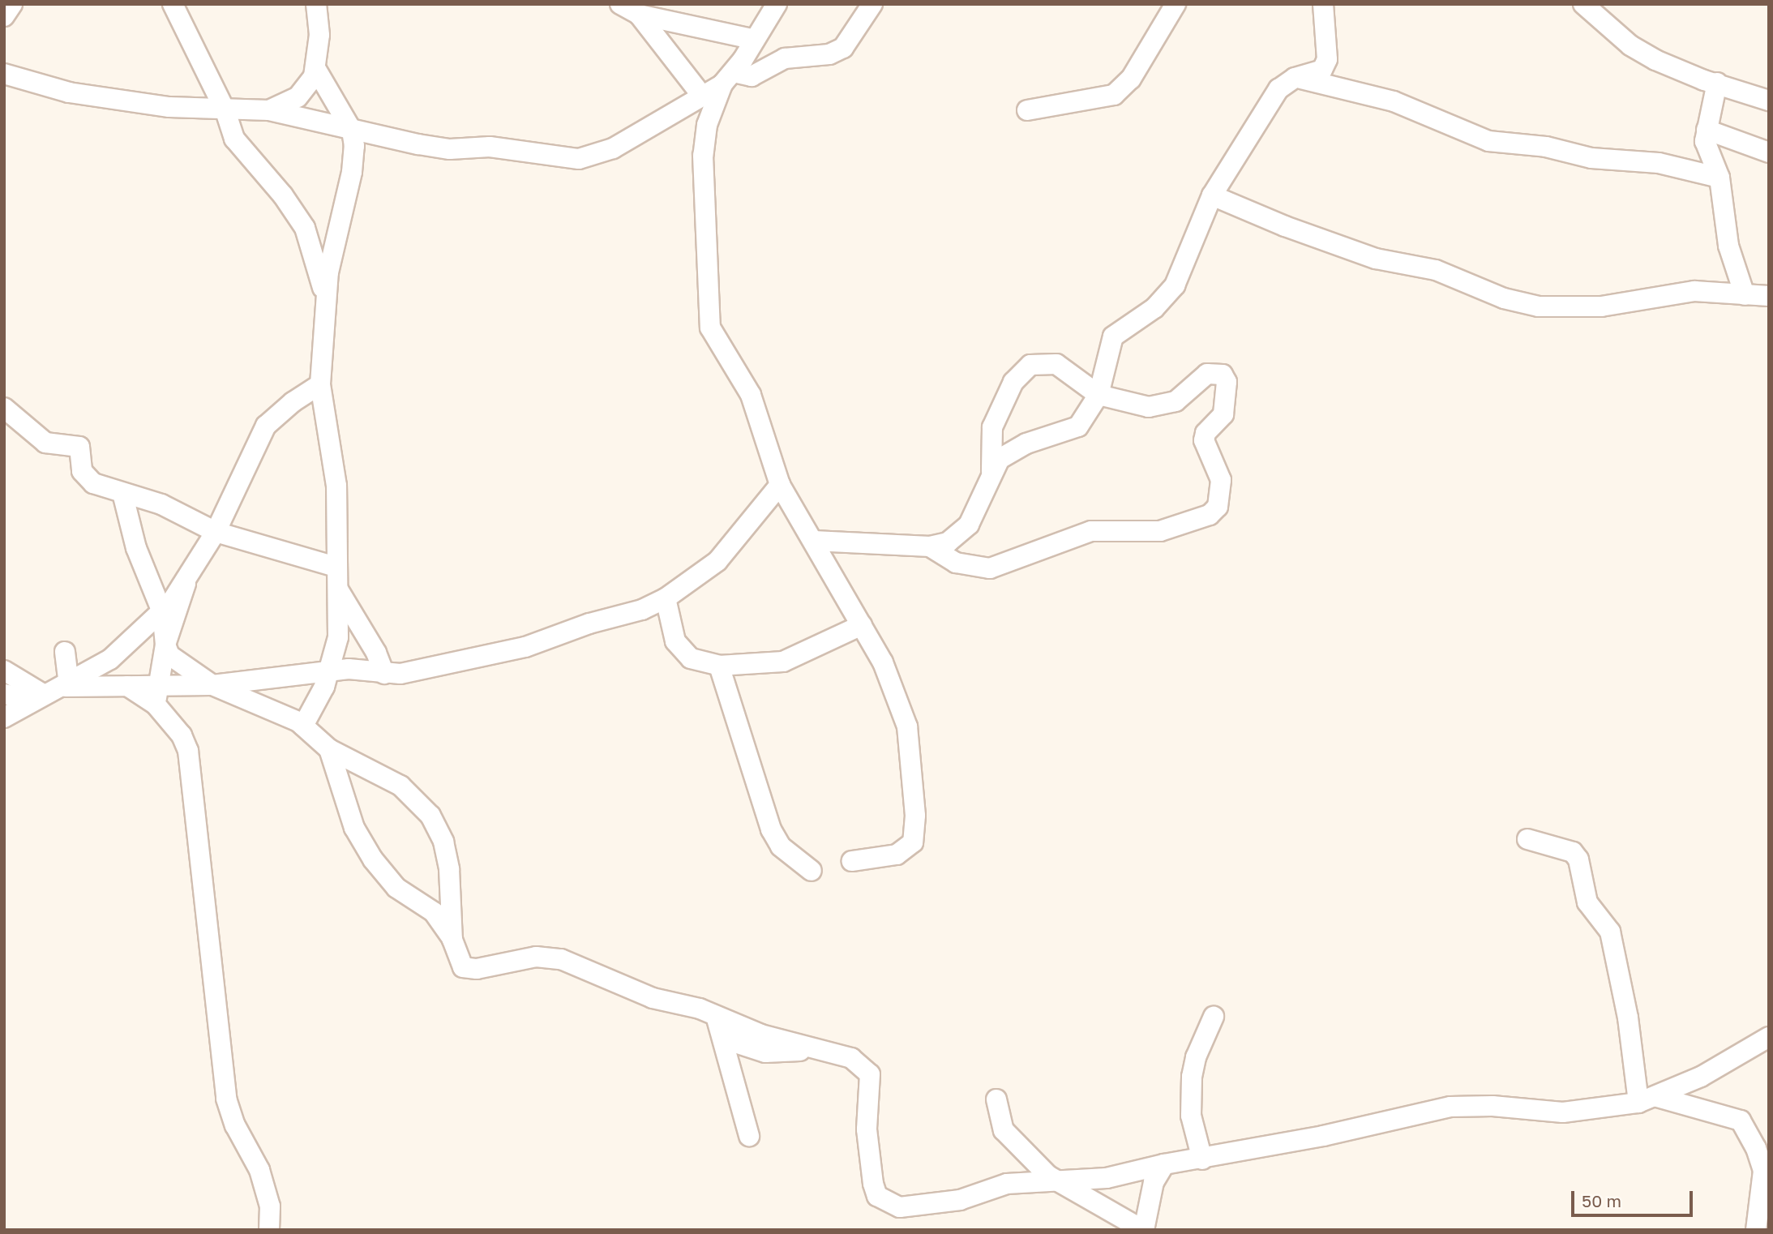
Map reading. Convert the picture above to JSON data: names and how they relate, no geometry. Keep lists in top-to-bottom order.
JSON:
{
  "scale_bar": "50 m"
}
